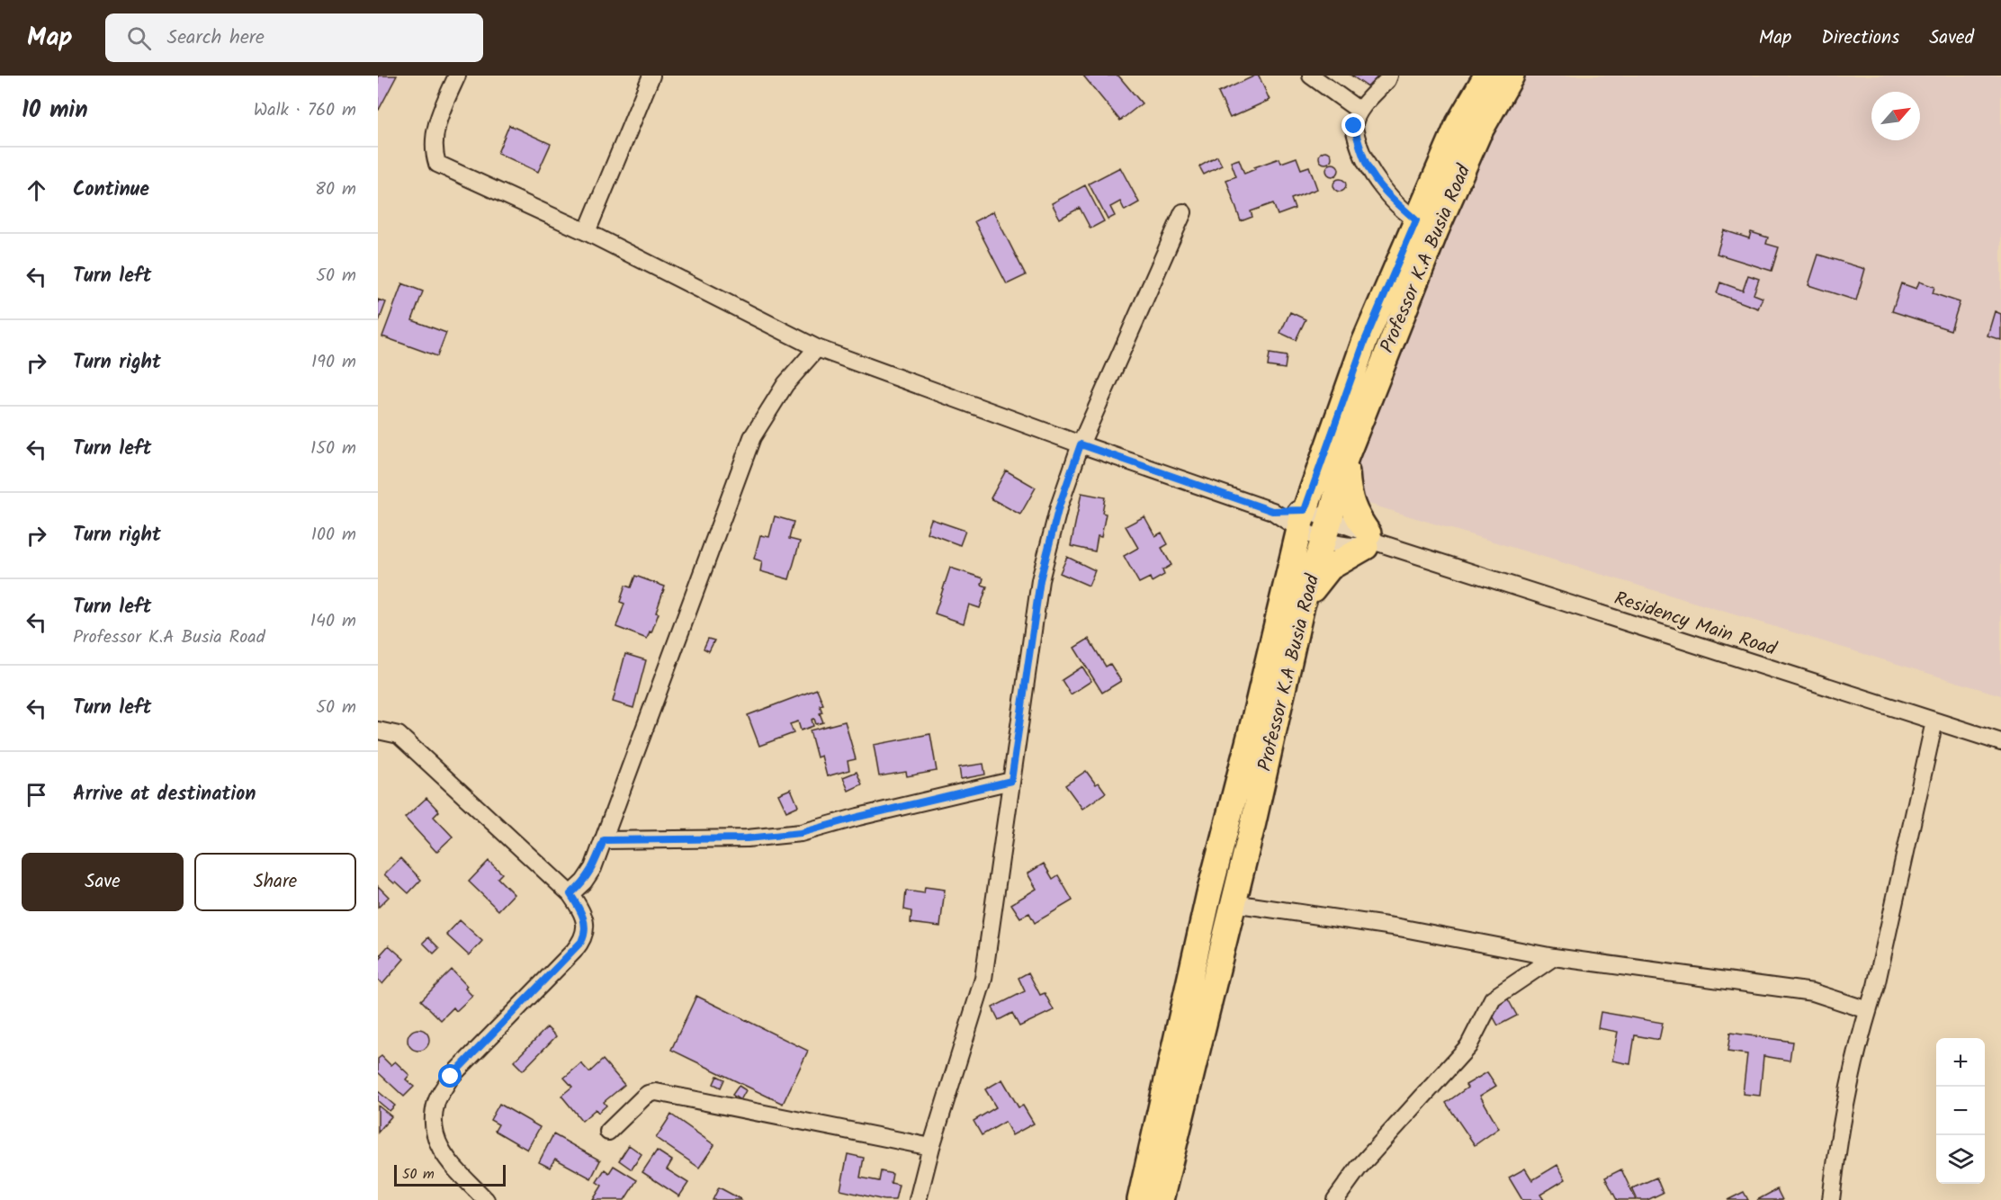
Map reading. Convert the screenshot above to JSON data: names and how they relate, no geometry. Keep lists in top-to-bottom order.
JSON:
{
  "streets": {
    "main road": ["Professor K.A Busia Road"],
    "street": ["Residency Main Road"]
  },
  "crossings": [
    ["Professor K.A Busia Road", "Residency Main Road"]
  ],
  "scale_bar": "50 m",
  "north": "top right",
  "page": {
    "header": "Map",
    "search": "Search here",
    "nav": ["Map", "Directions", "Saved"],
    "heading": ["10 min", "Walk · 760 m"],
    "list": [
      ["Continue", "80 m"],
      ["Turn left", "50 m"],
      ["Turn right", "190 m"],
      ["Turn left", "150 m"],
      ["Turn right", "100 m"],
      ["Turn left", "Professor K.A Busia Road", "140 m"],
      ["Turn left", "50 m"],
      "Arrive at destination"
    ],
    "buttons": ["Save", "Share"],
    "map_buttons": ["+", "−"],
    "scale": "50 m"
  }
}
